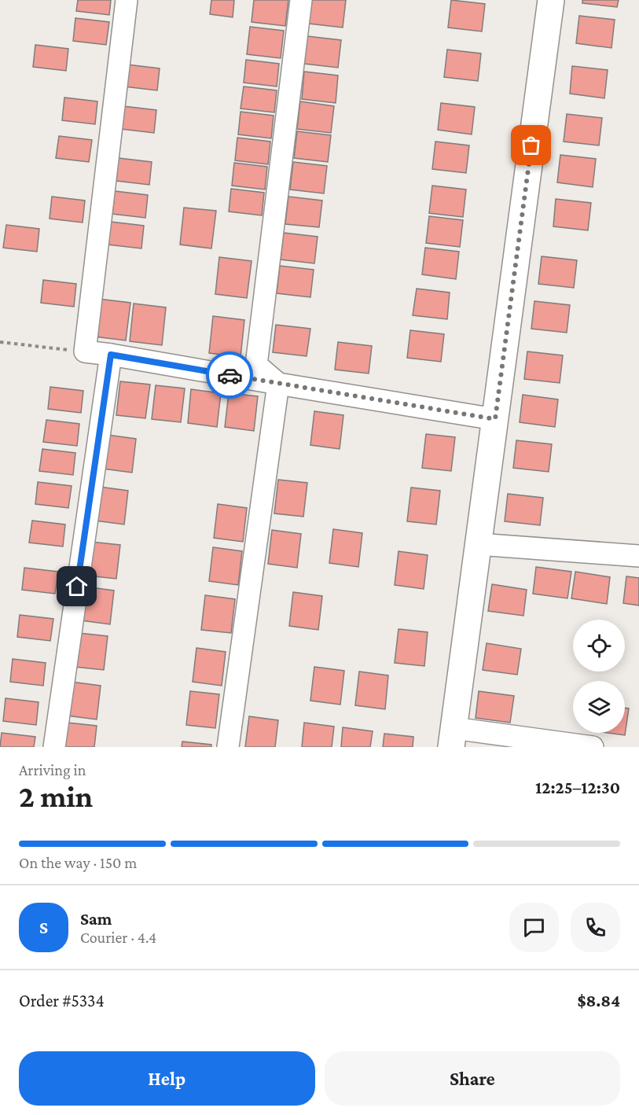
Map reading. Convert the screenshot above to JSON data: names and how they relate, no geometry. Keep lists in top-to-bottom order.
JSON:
{
  "page": {
    "heading": ["2 min", "Arriving in", "12:25–12:30"],
    "panel": [
      "Sam",
      "Courier · 4.4",
      "Order #5334",
      "$8.84"
    ],
    "bar": "On the way · 150 m",
    "round": "S",
    "buttons": ["Help", "Share"]
  }
}
